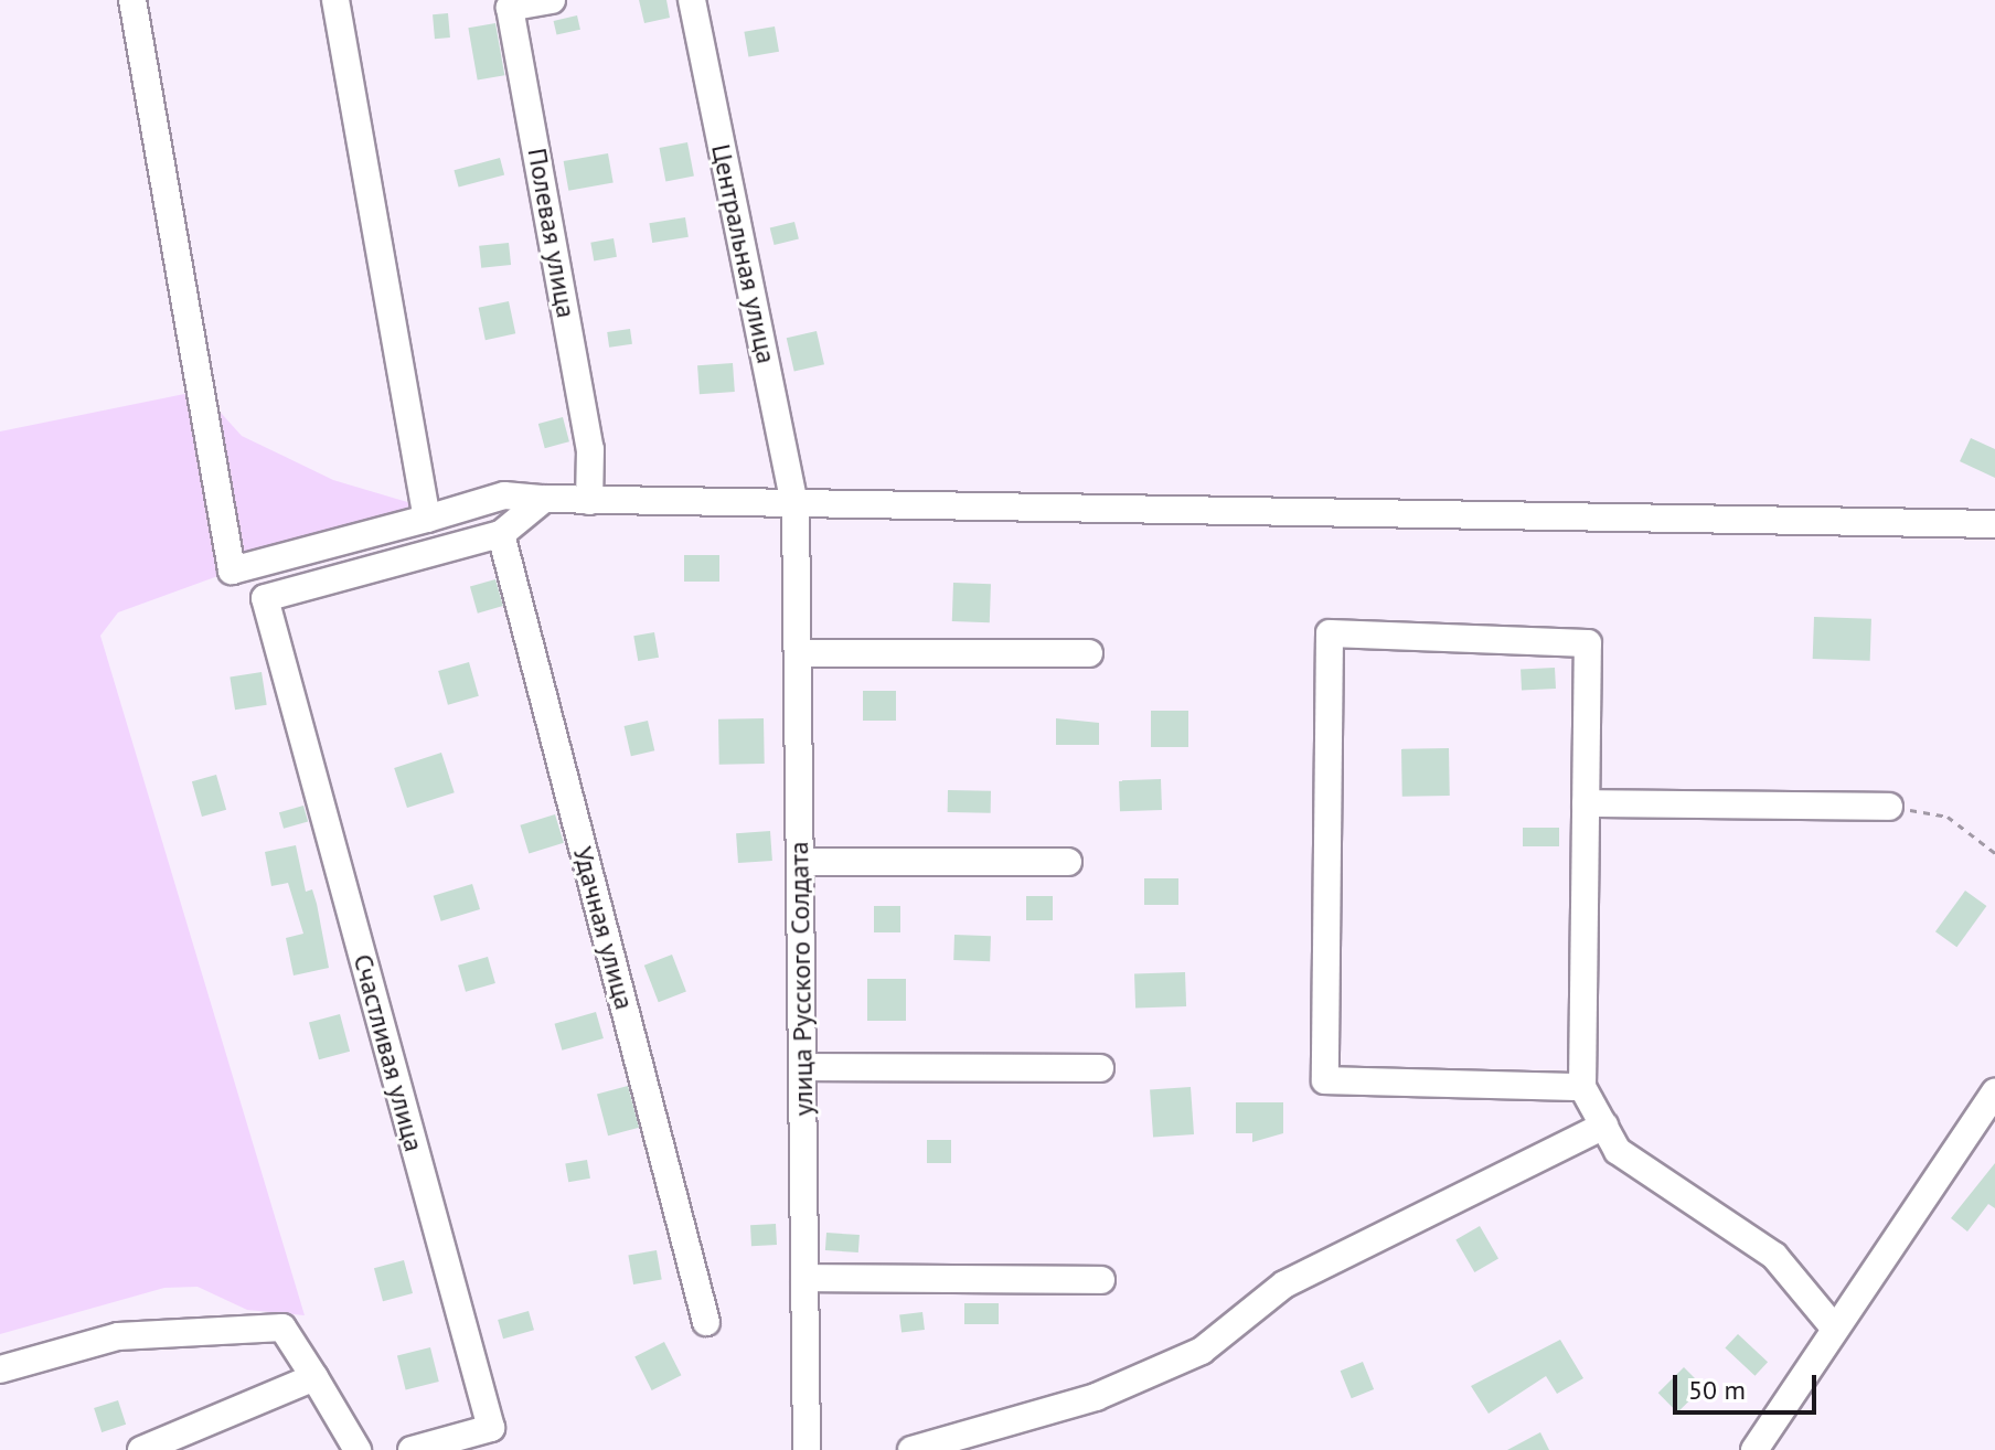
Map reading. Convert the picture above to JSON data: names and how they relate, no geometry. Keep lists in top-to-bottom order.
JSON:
{
  "streets": {
    "street": [
      "Полевая улица",
      "Центральная улица",
      "Удачная улица",
      "улица Русского Солдата",
      "Счастливая улица"
    ]
  },
  "crossings": [
    ["Центральная улица", "улица Русского Солдата"],
    ["Удачная улица", "Счастливая улица"]
  ],
  "scale_bar": "50 m"
}
